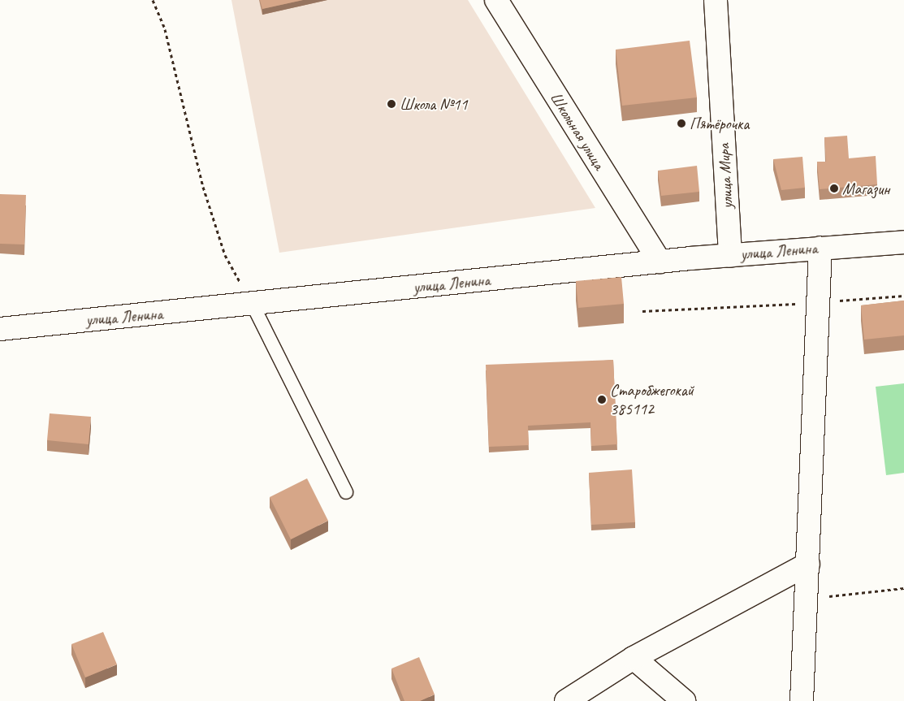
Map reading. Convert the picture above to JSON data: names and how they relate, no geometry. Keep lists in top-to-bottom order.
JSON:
{
  "streets": {
    "street": ["Школьная улица", "улица Мира", "улица Ленина"]
  },
  "crossings": [
    ["Школьная улица", "улица Ленина"],
    ["улица Мира", "улица Ленина"]
  ],
  "places": [
    "Школа №11",
    "Пятёрочка",
    "Магазин",
    "Старобжегокай 385112"
  ]
}
